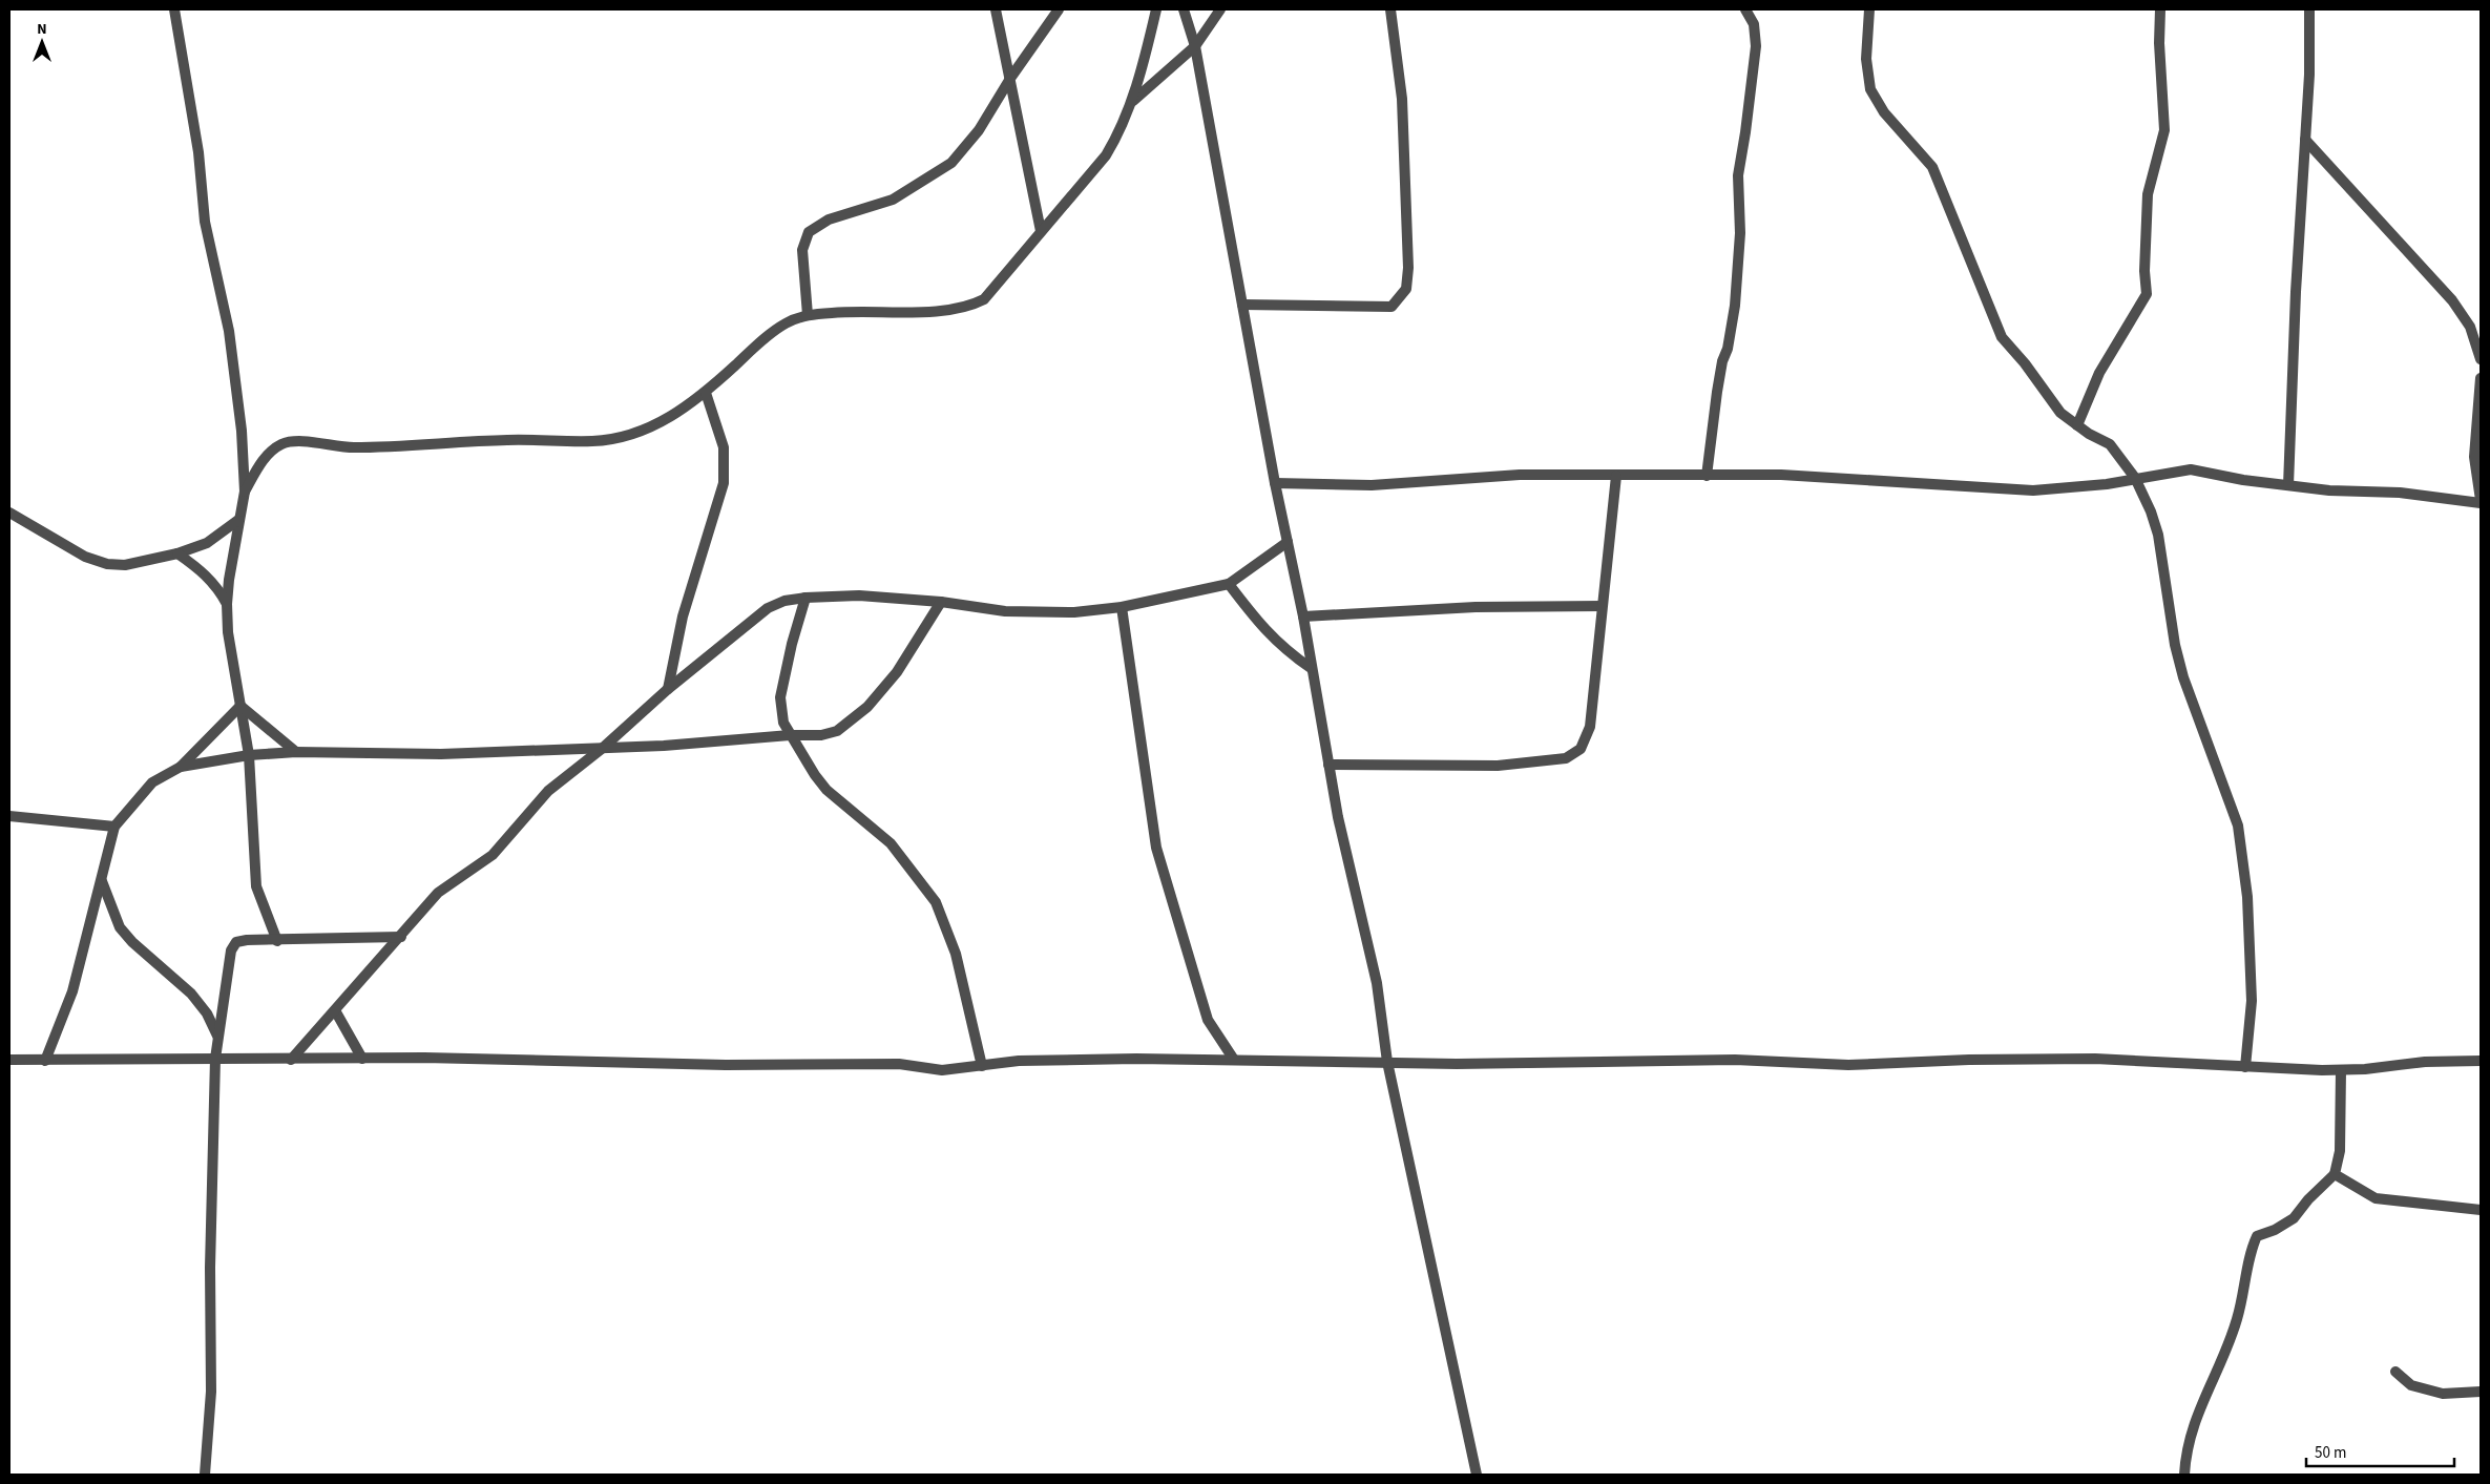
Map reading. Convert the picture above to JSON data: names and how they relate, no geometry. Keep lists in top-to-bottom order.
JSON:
{
  "scale_bar": "50 m",
  "north": "top"
}
